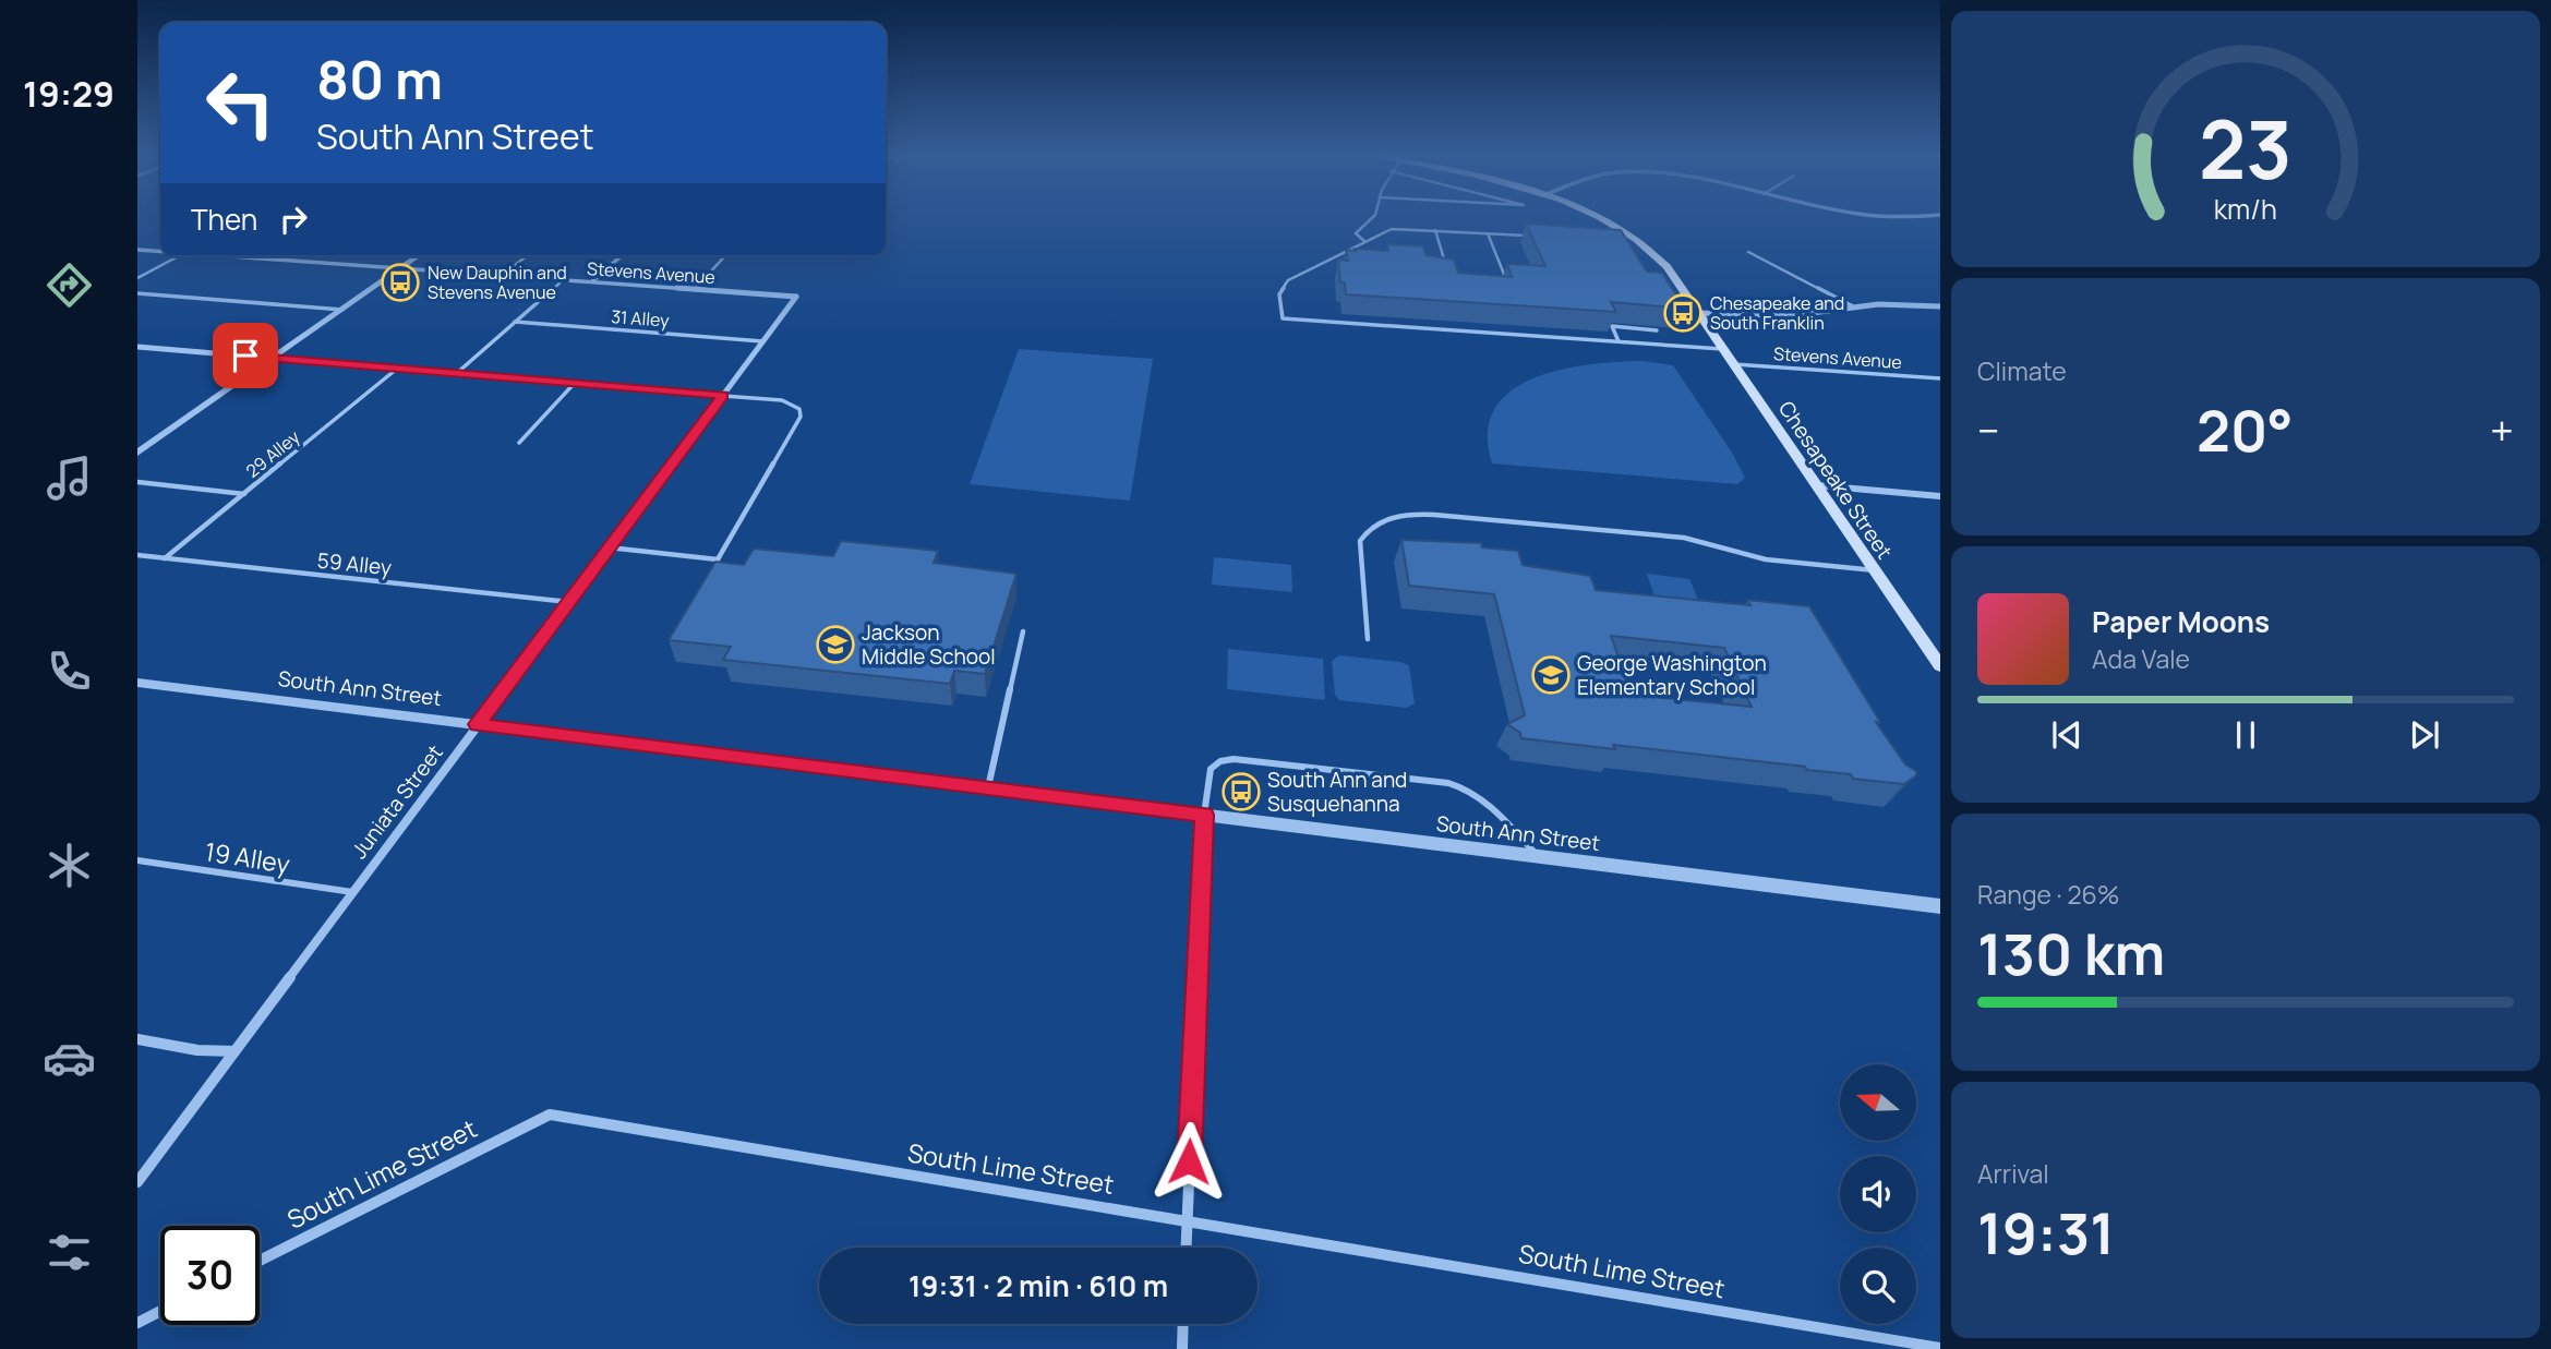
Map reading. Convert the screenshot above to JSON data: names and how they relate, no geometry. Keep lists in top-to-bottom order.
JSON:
{
  "streets": {
    "main road": ["Chesapeake Street"],
    "street": [
      "Stevens Avenue",
      "South Ann Street",
      "Juniata Street",
      "South Lime Street"
    ],
    "lane": [
      "31 Alley",
      "29 Alley",
      "59 Alley",
      "19 Alley"
    ]
  },
  "crossings": [
    ["Stevens Avenue", "Chesapeake Street"],
    ["Stevens Avenue", "Juniata Street"],
    ["31 Alley", "Juniata Street"],
    ["29 Alley", "59 Alley"],
    ["59 Alley", "Juniata Street"],
    ["South Ann Street", "Juniata Street"],
    ["Juniata Street", "19 Alley"]
  ],
  "places": {
    "bus stop": ["New Dauphin and Stevens Avenue", "Chesapeake and South Franklin", "South Ann and Susquehanna"],
    "school or university": ["Jackson Middle School", "George Washington Elementary School"]
  },
  "north": "left",
  "page": {
    "tabs": "19:29",
    "turn": ["80 m", "South Ann Street"],
    "then": "Then",
    "tile": [
      "Climate",
      ["Range · 26%", "130 km"],
      ["Arrival", "19:31"]
    ],
    "heat": ["−", "20°", "+"],
    "song": ["Paper Moons", "Ada Vale"],
    "limit": "30",
    "trip": "19:31 · 2 min · 610 m",
    "gauge": ["23", "km/h"]
  }
}
